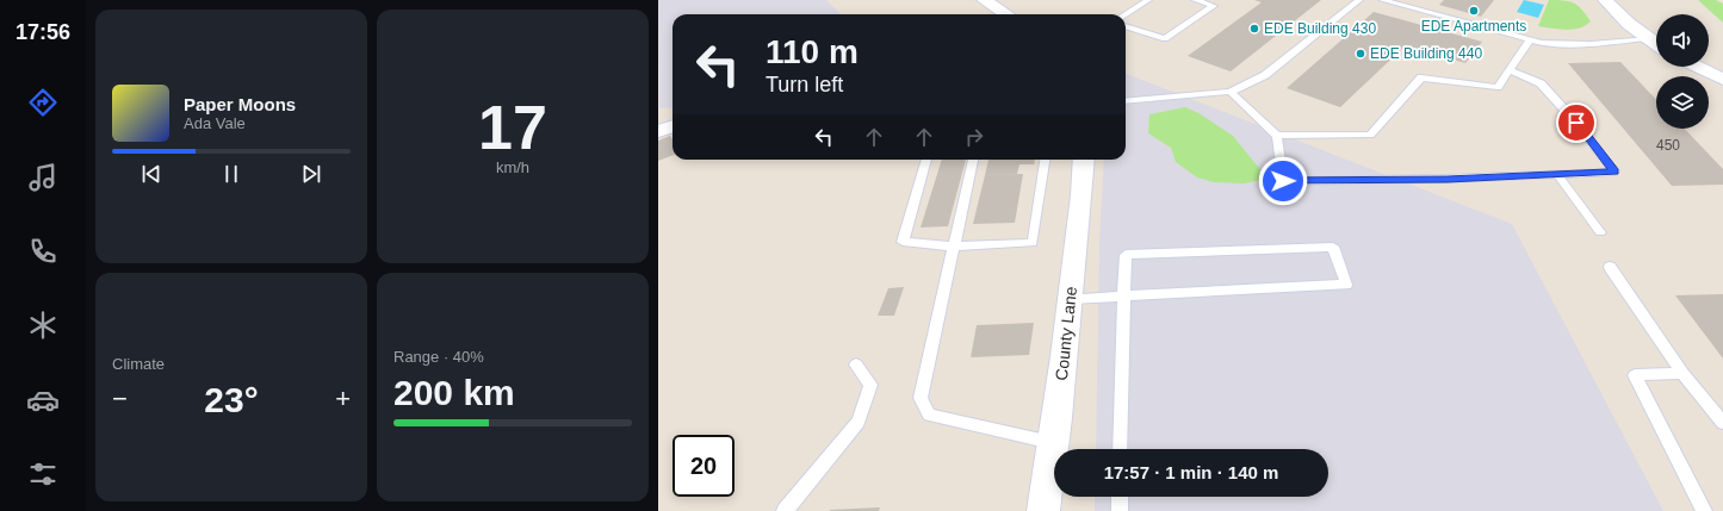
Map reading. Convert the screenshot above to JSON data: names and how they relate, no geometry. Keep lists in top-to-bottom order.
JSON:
{
  "streets": {
    "street": ["County Lane"]
  },
  "places": ["EDE Apartments", "EDE Building 430", "EDE Building 440"],
  "house_numbers": ["450"],
  "page": {
    "tabs": "17:56",
    "tile": [
      ["17", "km/h"],
      "Climate",
      ["Range · 40%", "200 km"]
    ],
    "turn": ["110 m", "Turn left"],
    "song": ["Paper Moons", "Ada Vale"],
    "heat": ["−", "23°", "+"],
    "limit": "20",
    "trip": "17:57 · 1 min · 140 m"
  }
}
